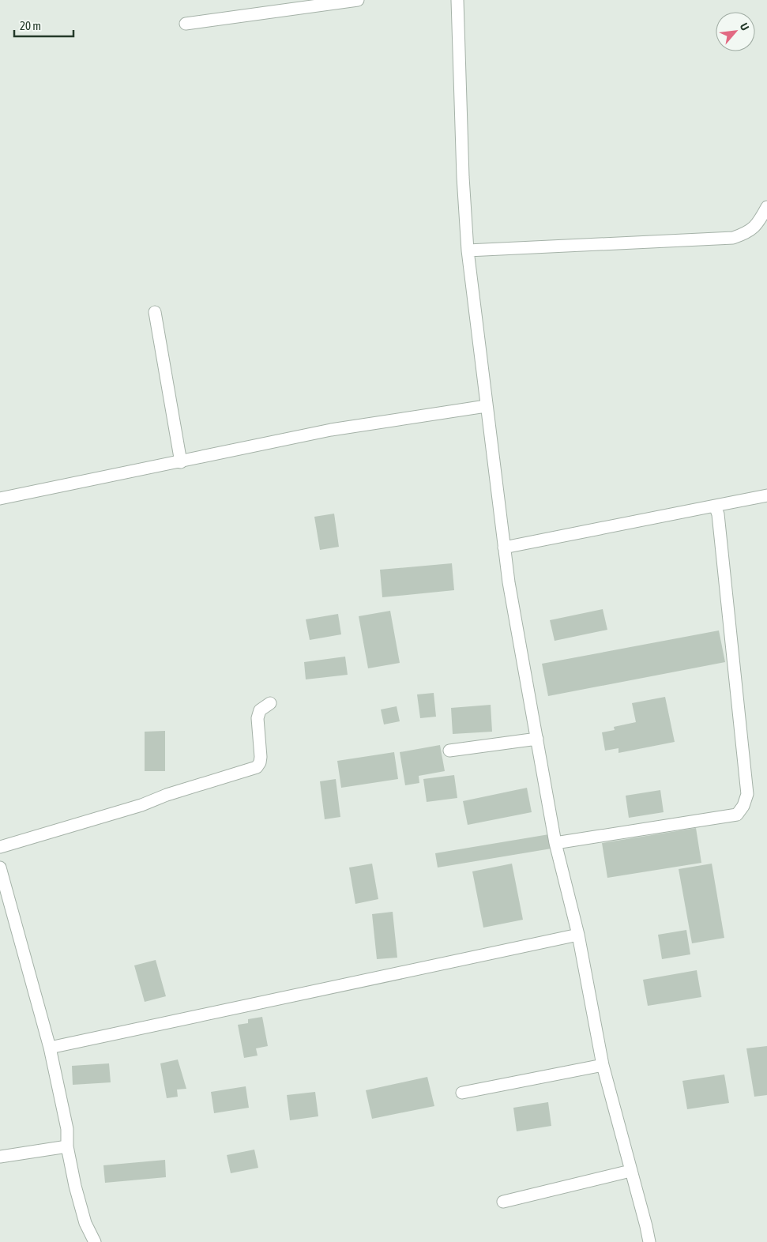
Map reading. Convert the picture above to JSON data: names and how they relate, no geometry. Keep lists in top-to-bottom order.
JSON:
{
  "scale_bar": "20 m",
  "north": "top right"
}
